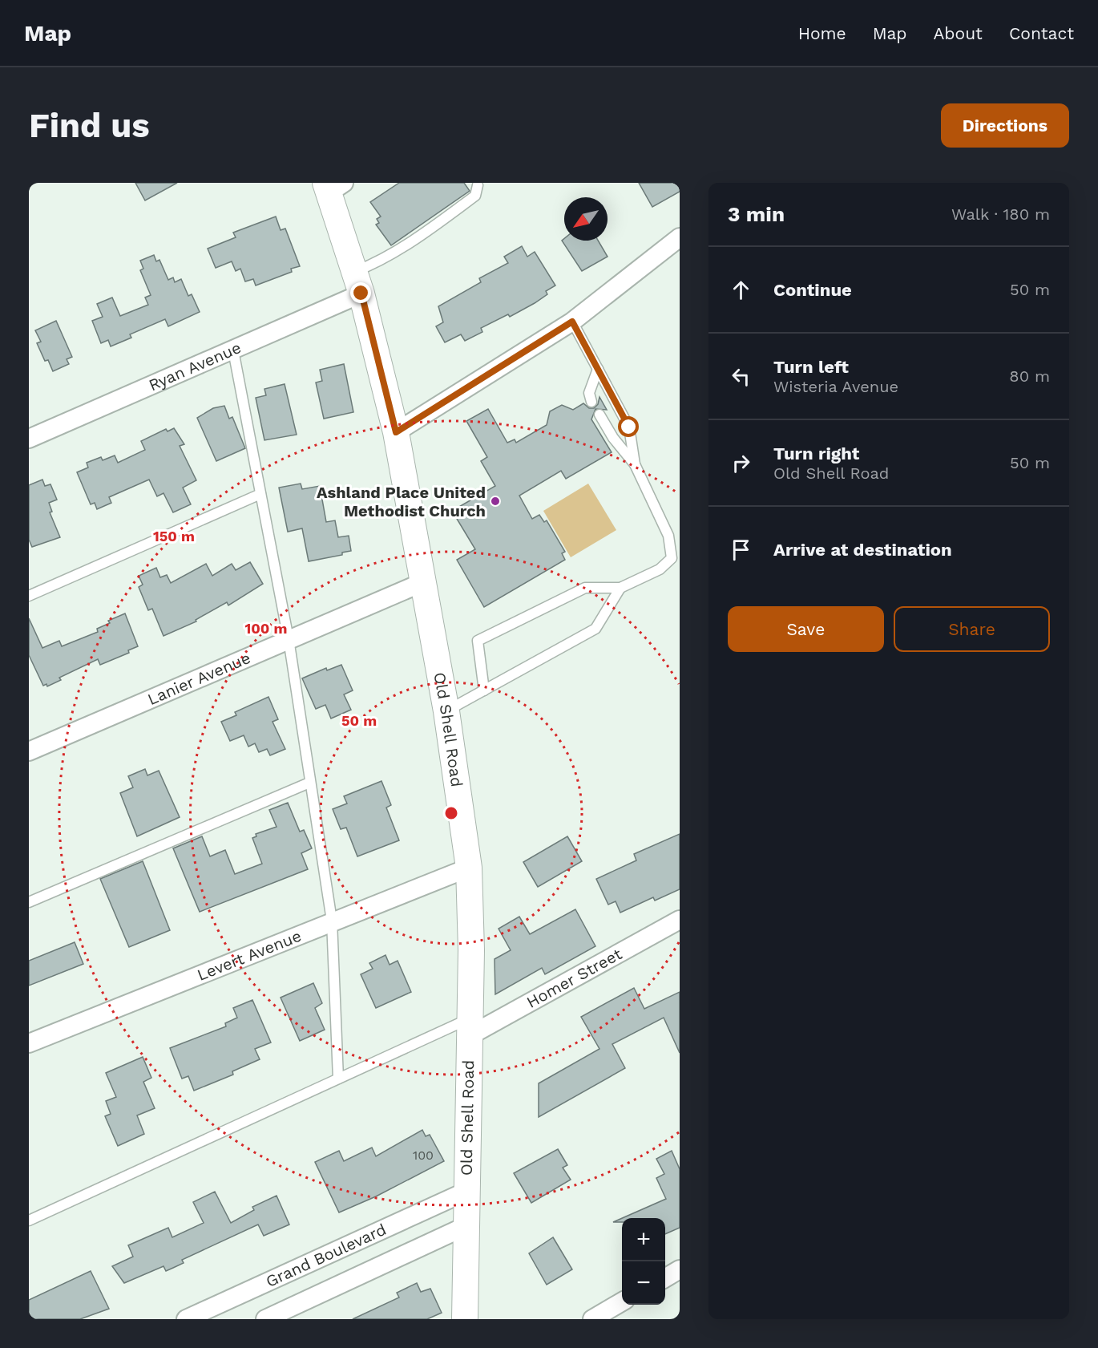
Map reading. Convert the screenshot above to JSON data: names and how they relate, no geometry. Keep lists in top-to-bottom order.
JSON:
{
  "streets": {
    "street": [
      "Ryan Avenue",
      "Lanier Avenue",
      "Old Shell Road",
      "Levert Avenue",
      "Homer Street",
      "Grand Boulevard"
    ]
  },
  "crossings": [
    ["Ryan Avenue", "Old Shell Road"],
    ["Lanier Avenue", "Old Shell Road"],
    ["Old Shell Road", "Levert Avenue"],
    ["Old Shell Road", "Homer Street"],
    ["Old Shell Road", "Grand Boulevard"]
  ],
  "places": ["Ashland Place United Methodist Church"],
  "house_numbers": ["100"],
  "north": "bottom left",
  "page": {
    "header": "Map",
    "nav": [
      "Home",
      "Map",
      "About",
      "Contact"
    ],
    "buttons": [
      "Directions",
      ["Save", "Share"]
    ],
    "title": "Find us",
    "heading": ["3 min", "Walk · 180 m"],
    "list": [
      ["Continue", "50 m"],
      ["Turn left", "Wisteria Avenue", "80 m"],
      ["Turn right", "Old Shell Road", "50 m"],
      "Arrive at destination"
    ],
    "map_buttons": ["+", "−"]
  },
  "rings": ["150 m", "100 m", "50 m"]
}
